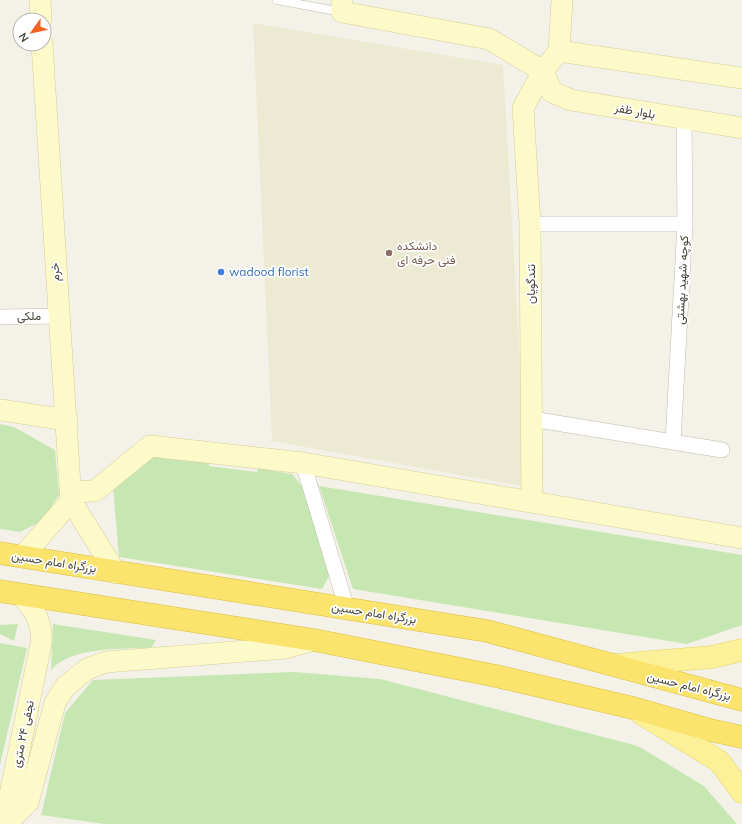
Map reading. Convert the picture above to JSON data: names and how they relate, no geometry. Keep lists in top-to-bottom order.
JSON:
{
  "streets": {
    "highway": ["بزرگراه امام حسین"],
    "street": [
      "بلوار ظفر",
      "خرم",
      "کوچه شهید بهشتی",
      "تندگویان",
      "ملکی",
      "نجفی ۲۴ متری"
    ]
  },
  "crossings": [
    ["بلوار ظفر", "کوچه شهید بهشتی"],
    ["بلوار ظفر", "تندگویان"],
    ["خرم", "ملکی"]
  ],
  "places": ["دانشکده فنی حرفه ای", "wadood florist"],
  "north": "bottom left"
}
